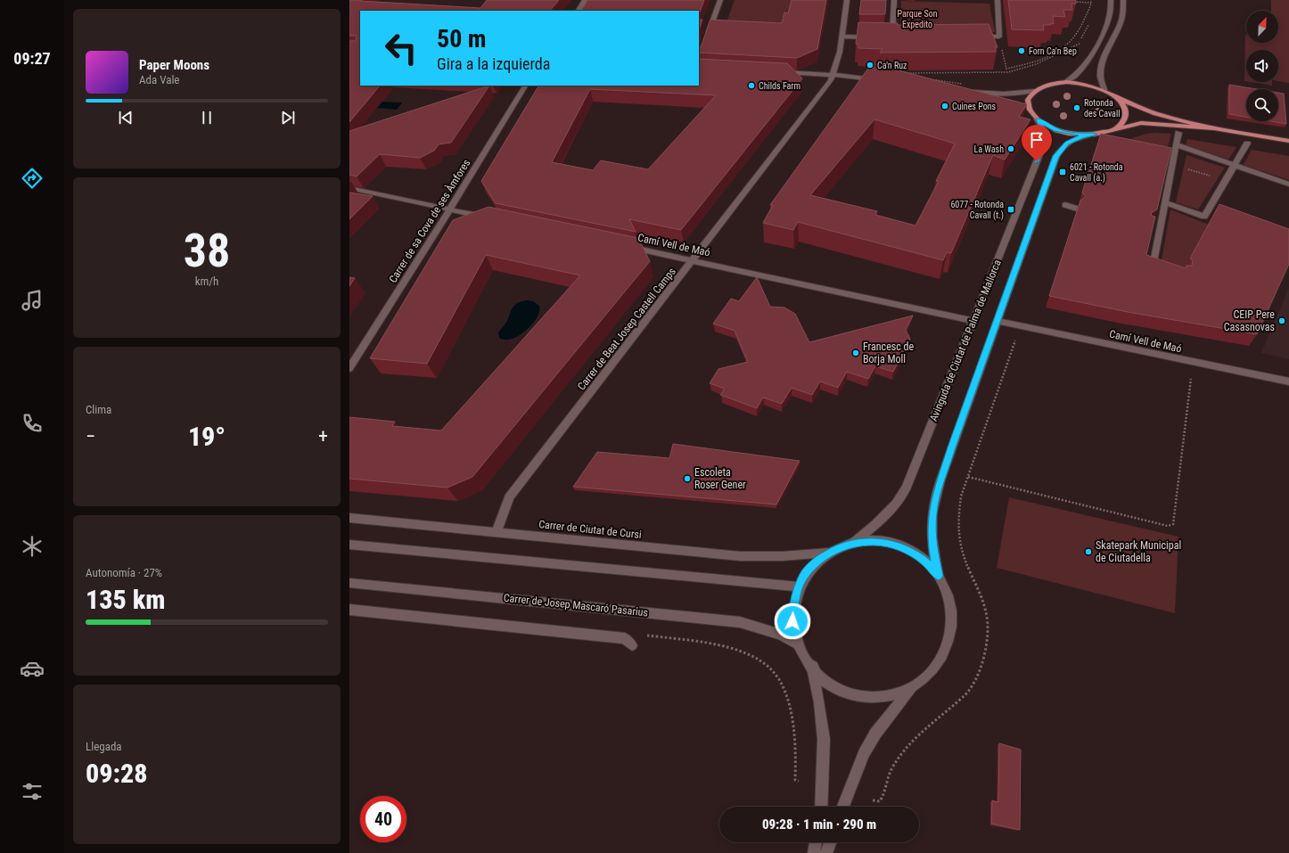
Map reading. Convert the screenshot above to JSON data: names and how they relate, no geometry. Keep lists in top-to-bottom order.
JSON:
{
  "streets": {
    "street": [
      "Carrer de sa Cova de ses Àmfores",
      "Camí Vell de Maó",
      "Carrer de Beat Josep Castell Camps",
      "Avinguda de Ciutat de Palma de Mallorca",
      "Carrer de Ciutat de Cursi",
      "Carrer de Josep Mascaró Pasarius"
    ]
  },
  "crossings": [
    ["Camí Vell de Maó", "Carrer de Beat Josep Castell Camps"],
    ["Camí Vell de Maó", "Avinguda de Ciutat de Palma de Mallorca"],
    ["Carrer de Beat Josep Castell Camps", "Carrer de Ciutat de Cursi"]
  ],
  "parks": ["Parque Son Expedito"],
  "places": {
    "other": [
      "Forn Ca'n Bep",
      "Ca'n Ruz",
      "Childs Farm",
      "Cuines Pons",
      "Rotonda des Cavall",
      "La Wash",
      "CEIP Pere Casasnovas",
      "Francesc de Borja Moll",
      "Escoleta Roser Gener",
      "Skatepark Municipal de Ciutadella"
    ],
    "transit": ["6021 - Rotonda Cavall (a.)", "6077 - Rotonda Cavall (t.)"]
  },
  "north": "top right",
  "page": {
    "tabs": "09:27",
    "turn": ["50 m", "Gira a la izquierda"],
    "song": ["Paper Moons", "Ada Vale"],
    "tile": [
      ["38", "km/h"],
      "Clima",
      ["Autonomía · 27%", "135 km"],
      ["Llegada", "09:28"]
    ],
    "heat": ["−", "19°", "+"],
    "limit": "40",
    "trip": "09:28 · 1 min · 290 m"
  }
}
